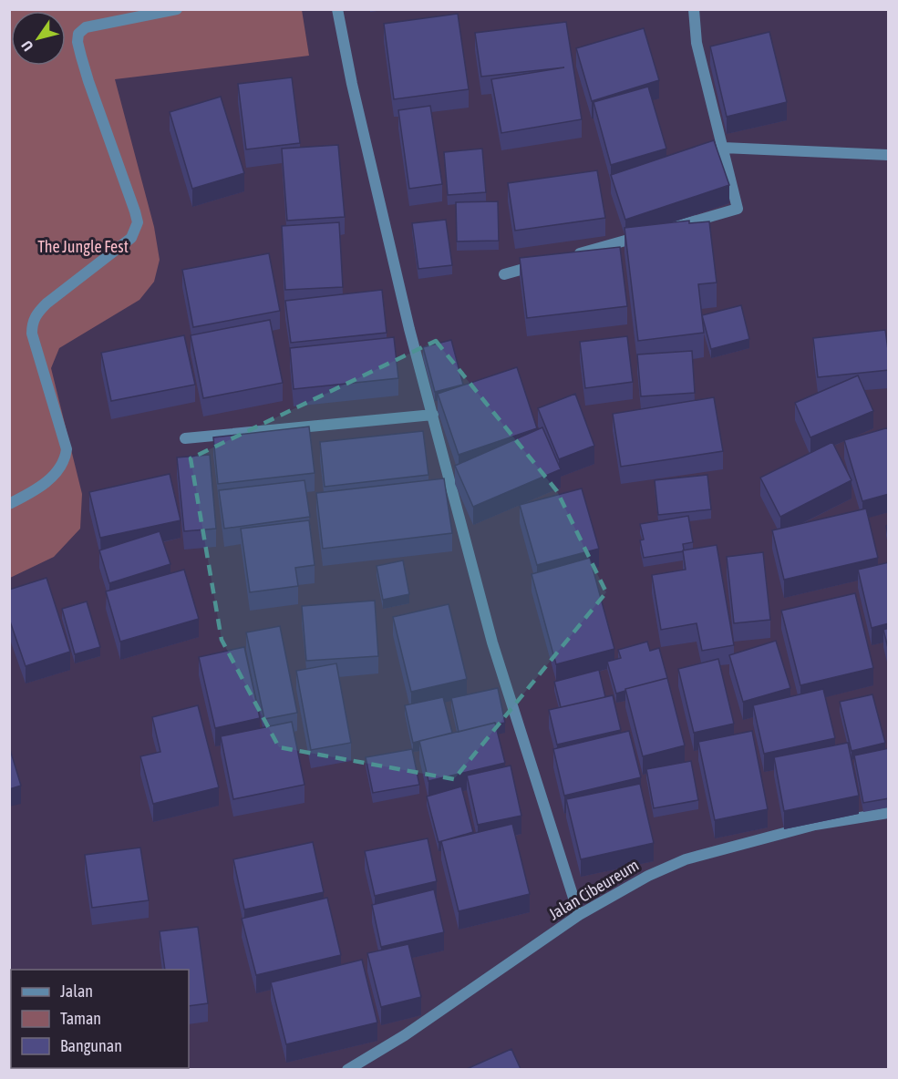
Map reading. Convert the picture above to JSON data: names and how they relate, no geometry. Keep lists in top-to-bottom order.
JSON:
{
  "streets": {
    "street": ["Jalan Cibeureum"]
  },
  "parks": ["The Jungle Fest"],
  "legend": ["Jalan", "Taman", "Bangunan"],
  "north": "bottom left"
}
